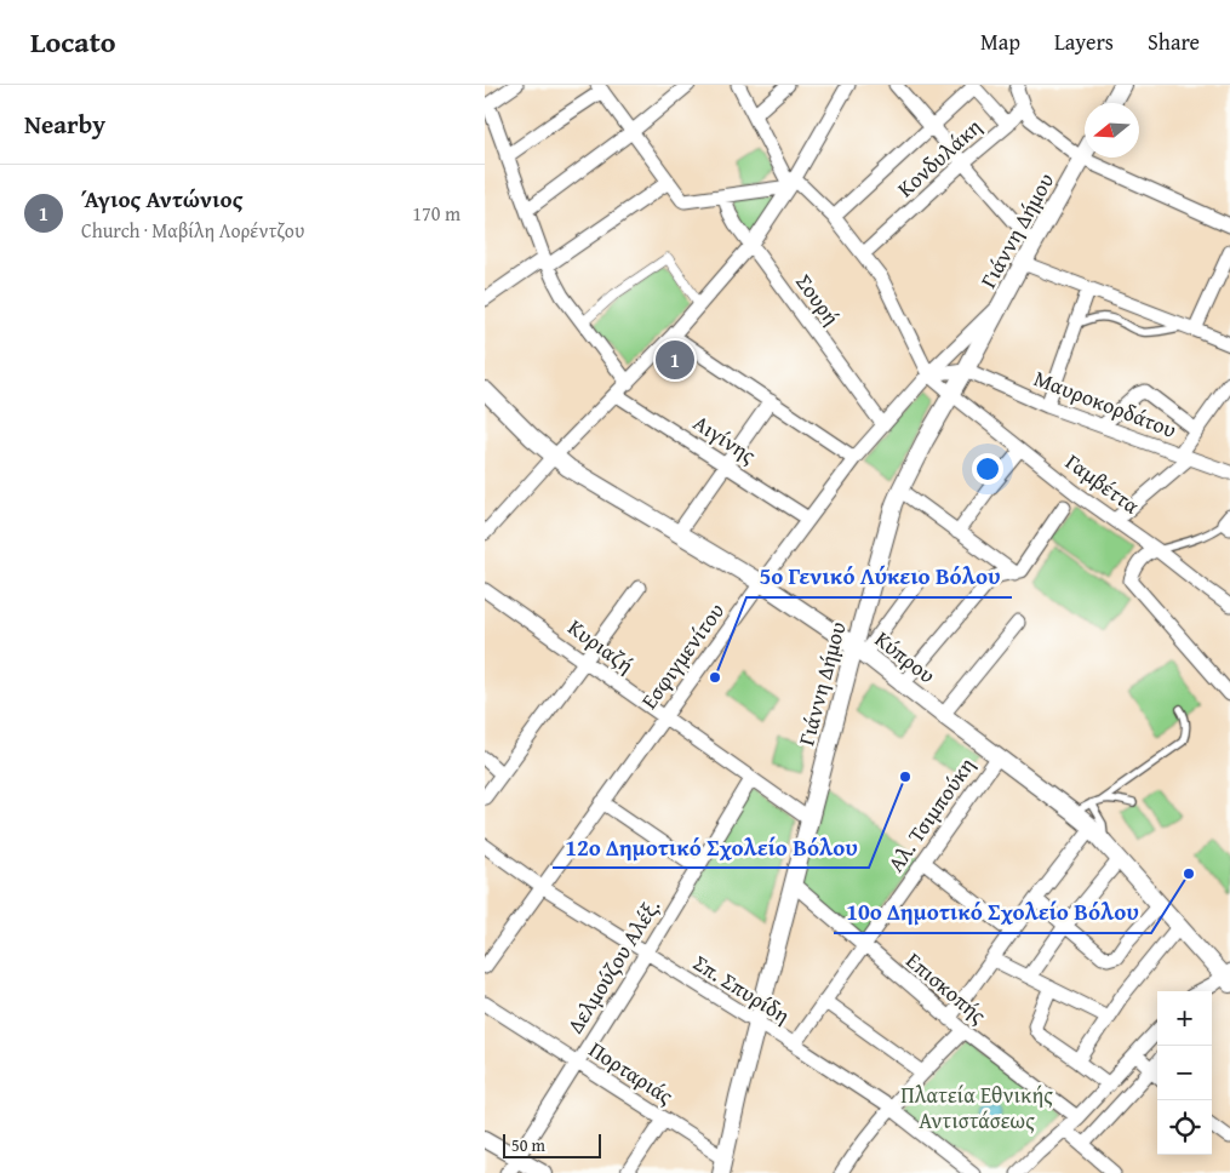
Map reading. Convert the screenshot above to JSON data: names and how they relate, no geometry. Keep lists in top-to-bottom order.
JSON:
{
  "streets": {
    "street": [
      "Κονδυλάκη",
      "Γιάννη Δήμου",
      "Σουρή",
      "Μαυροκορδάτου",
      "Αιγίνης",
      "Γαμβέττα",
      "Κυριαζή",
      "Εσφιγμενίτου",
      "Κύπρου",
      "Αλ. Τσιμπούκη",
      "Δελμούζου Αλέξ.",
      "Επισκοπής",
      "Σπ. Σπυρίδη",
      "Πορταριάς"
    ]
  },
  "crossings": [
    ["Γιάννη Δήμου", "Μαυροκορδάτου"],
    ["Γιάννη Δήμου", "Γαμβέττα"],
    ["Γιάννη Δήμου", "Κυριαζή"],
    ["Γιάννη Δήμου", "Εσφιγμενίτου"],
    ["Γιάννη Δήμου", "Κύπρου"],
    ["Γιάννη Δήμου", "Επισκοπής"],
    ["Γιάννη Δήμου", "Σπ. Σπυρίδη"],
    ["Γιάννη Δήμου", "Πορταριάς"],
    ["Σουρή", "Εσφιγμενίτου"],
    ["Αιγίνης", "Εσφιγμενίτου"],
    ["Γαμβέττα", "Εσφιγμενίτου"],
    ["Κυριαζή", "Εσφιγμενίτου"],
    ["Κυριαζή", "Δελμούζου Αλέξ."],
    ["Εσφιγμενίτου", "Κύπρου"],
    ["Εσφιγμενίτου", "Σπ. Σπυρίδη"],
    ["Κύπρου", "Αλ. Τσιμπούκη"],
    ["Αλ. Τσιμπούκη", "Επισκοπής"],
    ["Αλ. Τσιμπούκη", "Σπ. Σπυρίδη"],
    ["Δελμούζου Αλέξ.", "Σπ. Σπυρίδη"],
    ["Δελμούζου Αλέξ.", "Πορταριάς"]
  ],
  "parks": ["Πλατεία Εθνικής Αντιστάσεως"],
  "places": ["5ο Γενικό Λύκειο Βόλου", "12ο Δημοτικό Σχολείο Βόλου", "10ο Δημοτικό Σχολείο Βόλου"],
  "scale_bar": "50 m",
  "north": "left",
  "page": {
    "header": "Locato",
    "nav": ["Map", "Layers", "Share"],
    "heading": "Nearby",
    "list": [
      {
        "mark": "1",
        "name": "Άγιος Αντώνιος",
        "note": "Church · Μαβίλη Λορέντζου",
        "value": "170 m"
      }
    ],
    "pins": "1",
    "map_buttons": ["+", "−"],
    "scale": "50 m"
  }
}
